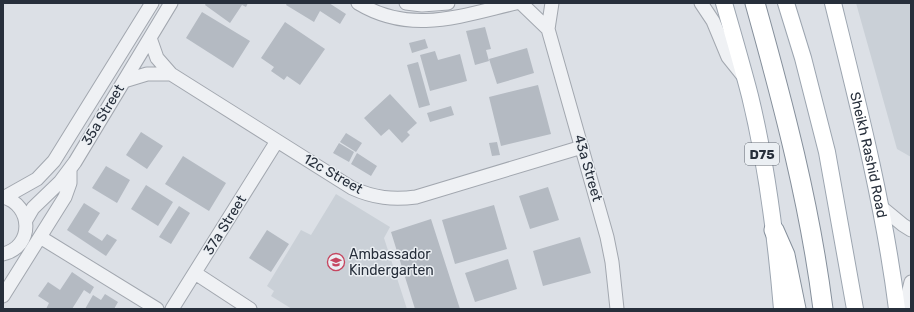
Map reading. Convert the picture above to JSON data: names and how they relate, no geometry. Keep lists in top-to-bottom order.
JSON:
{
  "streets": {
    "main road": ["D75", "Sheikh Rashid Road"],
    "street": [
      "35a Street",
      "43a Street",
      "12c Street",
      "37a Street"
    ]
  },
  "crossings": [
    ["35a Street", "12c Street"],
    ["43a Street", "12c Street"],
    ["12c Street", "37a Street"]
  ],
  "places": {
    "school or university": ["Ambassador Kindergarten"]
  }
}
